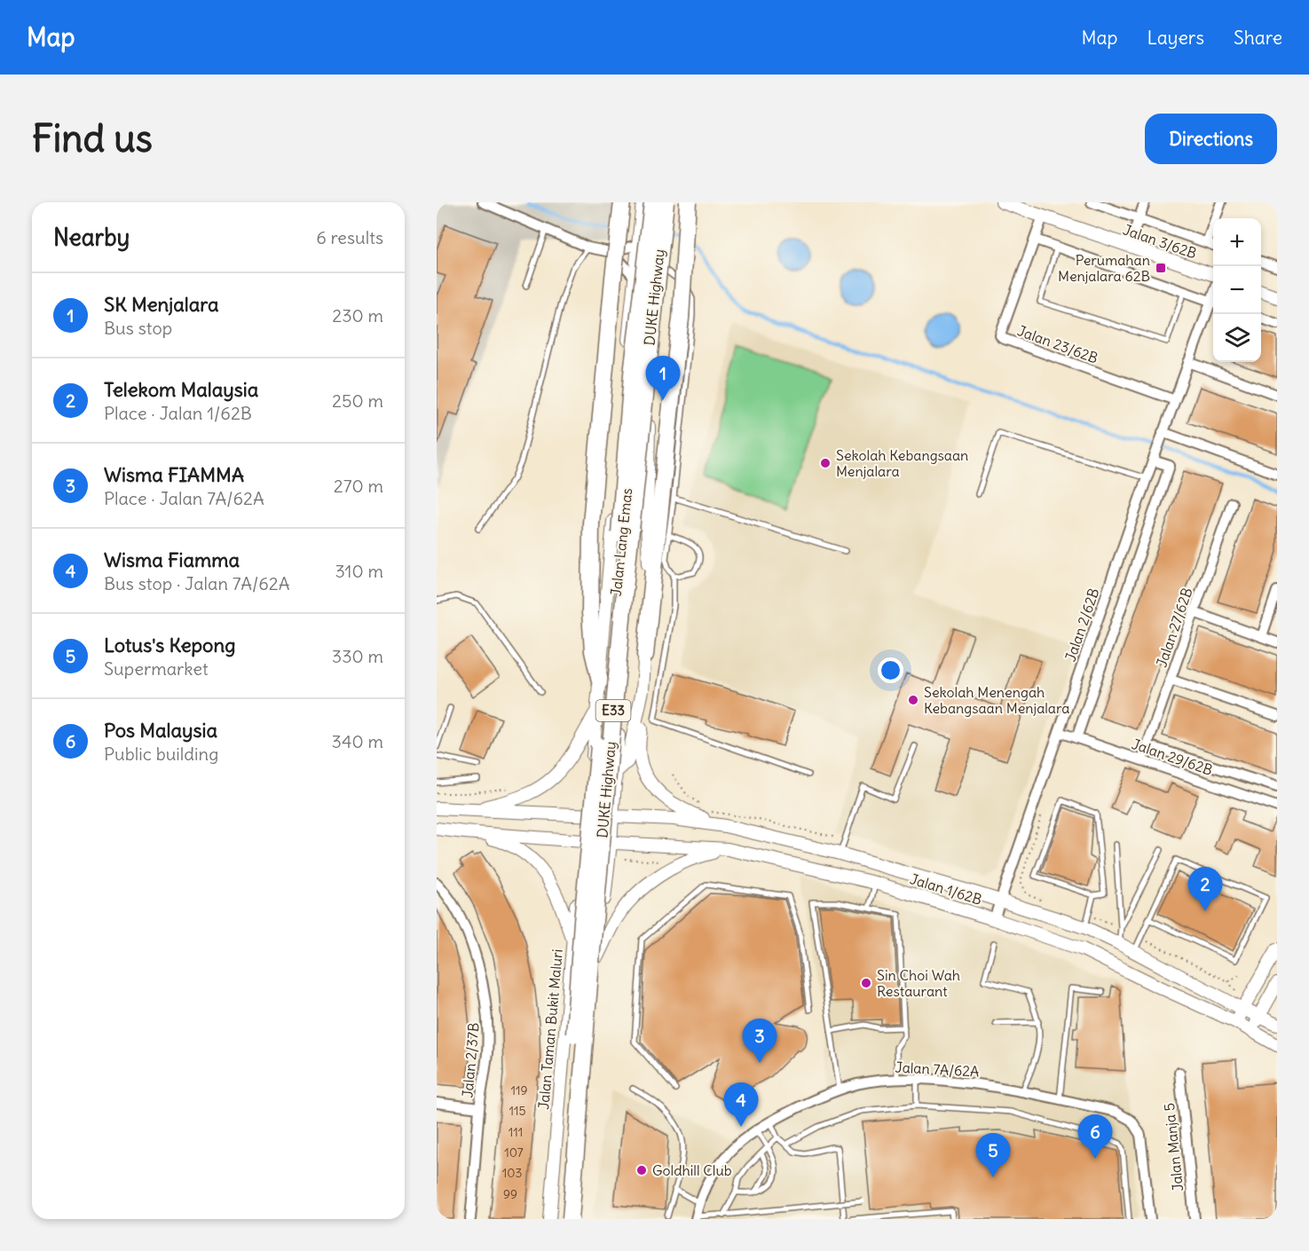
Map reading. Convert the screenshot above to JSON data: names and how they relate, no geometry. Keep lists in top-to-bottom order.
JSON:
{
  "streets": {
    "highway": ["DUKE Highway", "E33"],
    "main road": [
      "Jalan 3/62B",
      "Jalan Lang Emas",
      "Jalan 1/62B",
      "Jalan Taman Bukit Maluri"
    ],
    "street": [
      "Jalan 23/62B",
      "Jalan 2/62B",
      "Jalan 27/62B",
      "Jalan 29/62B",
      "Jalan 2/37B",
      "Jalan 7A/62A",
      "Jalan Manja 5"
    ]
  },
  "crossings": [
    ["DUKE Highway", "Jalan Lang Emas"],
    ["Jalan 23/62B", "Jalan 2/62B"],
    ["Jalan Lang Emas", "Jalan 1/62B"],
    ["Jalan 2/62B", "Jalan 29/62B"],
    ["Jalan 2/62B", "Jalan 1/62B"],
    ["Jalan 27/62B", "Jalan 29/62B"],
    ["Jalan 1/62B", "Jalan Taman Bukit Maluri"]
  ],
  "places": {
    "transit": ["Perumahan Menjalara 62B"],
    "other": [
      "Sekolah Kebangsaan Menjalara",
      "Sekolah Menengah Kebangsaan Menjalara",
      "Sin Choi Wah Restaurant",
      "Goldhill Club"
    ]
  },
  "house_numbers": [
    "119",
    "115",
    "111",
    "107",
    "103",
    "99"
  ],
  "page": {
    "header": "Map",
    "nav": ["Map", "Layers", "Share"],
    "buttons": "Directions",
    "title": "Find us",
    "heading": ["Nearby", "6 results"],
    "map_buttons": ["+", "−"],
    "list": [
      {
        "mark": "1",
        "name": "SK Menjalara",
        "note": "Bus stop",
        "value": "230 m"
      },
      {
        "mark": "2",
        "name": "Telekom Malaysia",
        "note": "Place · Jalan 1/62B",
        "value": "250 m"
      },
      {
        "mark": "3",
        "name": "Wisma FIAMMA",
        "note": "Place · Jalan 7A/62A",
        "value": "270 m"
      },
      {
        "mark": "4",
        "name": "Wisma Fiamma",
        "note": "Bus stop · Jalan 7A/62A",
        "value": "310 m"
      },
      {
        "mark": "5",
        "name": "Lotus's Kepong",
        "note": "Supermarket",
        "value": "330 m"
      },
      {
        "mark": "6",
        "name": "Pos Malaysia",
        "note": "Public building",
        "value": "340 m"
      }
    ],
    "pins": [
      "1",
      "2",
      "3",
      "4",
      "6",
      "5"
    ]
  }
}
